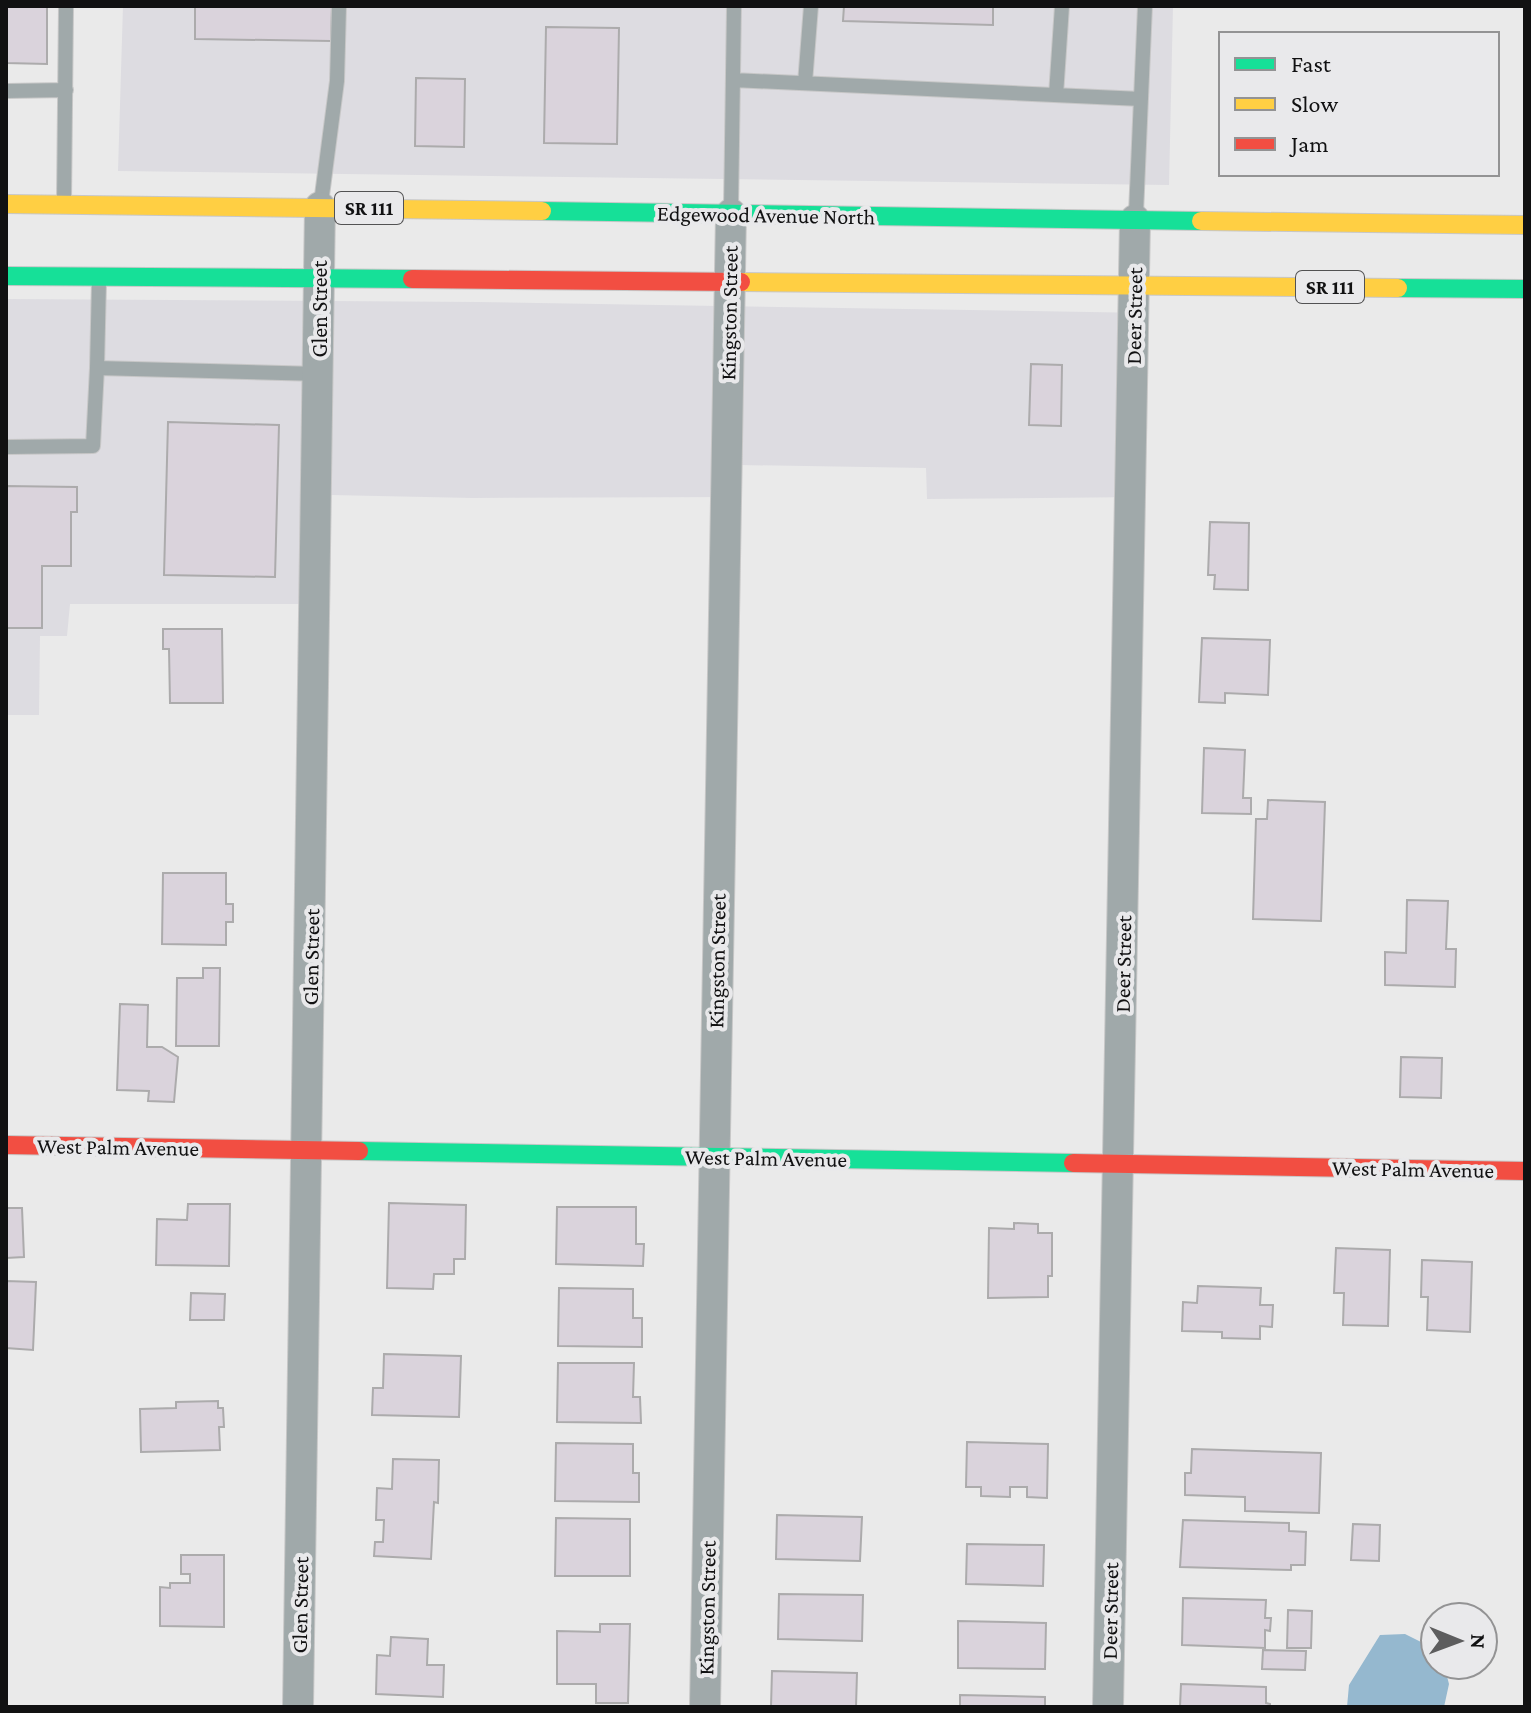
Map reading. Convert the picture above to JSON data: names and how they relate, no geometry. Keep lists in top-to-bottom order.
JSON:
{
  "streets": {
    "main road": ["SR 111", "Edgewood Avenue North", "West Palm Avenue"],
    "street": ["Glen Street", "Kingston Street", "Deer Street"]
  },
  "crossings": [
    ["SR 111", "Glen Street"],
    ["SR 111", "Kingston Street"],
    ["SR 111", "Deer Street"],
    ["Edgewood Avenue North", "Glen Street"],
    ["Edgewood Avenue North", "Kingston Street"],
    ["Edgewood Avenue North", "Deer Street"],
    ["Glen Street", "West Palm Avenue"],
    ["Kingston Street", "West Palm Avenue"],
    ["Deer Street", "West Palm Avenue"]
  ],
  "legend": ["Fast", "Slow", "Jam"],
  "north": "right"
}
